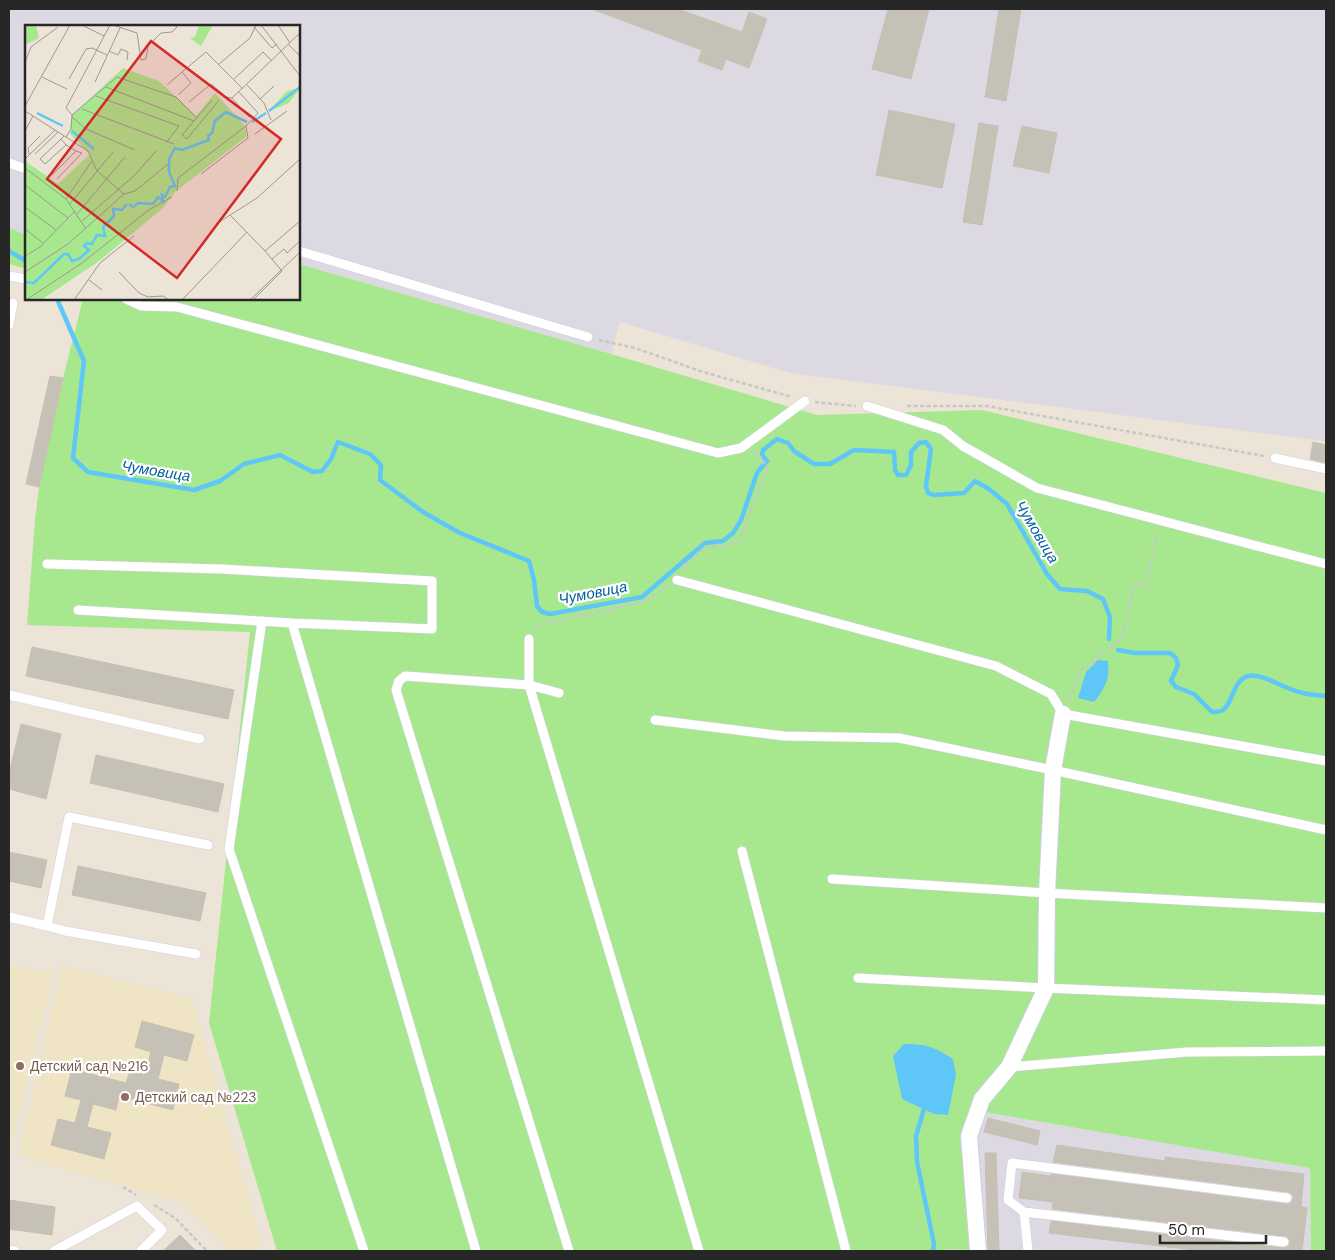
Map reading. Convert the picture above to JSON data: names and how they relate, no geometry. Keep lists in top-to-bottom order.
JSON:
{
  "water": ["Чумовица"],
  "places": ["Детский сад №216", "Детский сад №223"],
  "scale_bar": "50 m"
}
